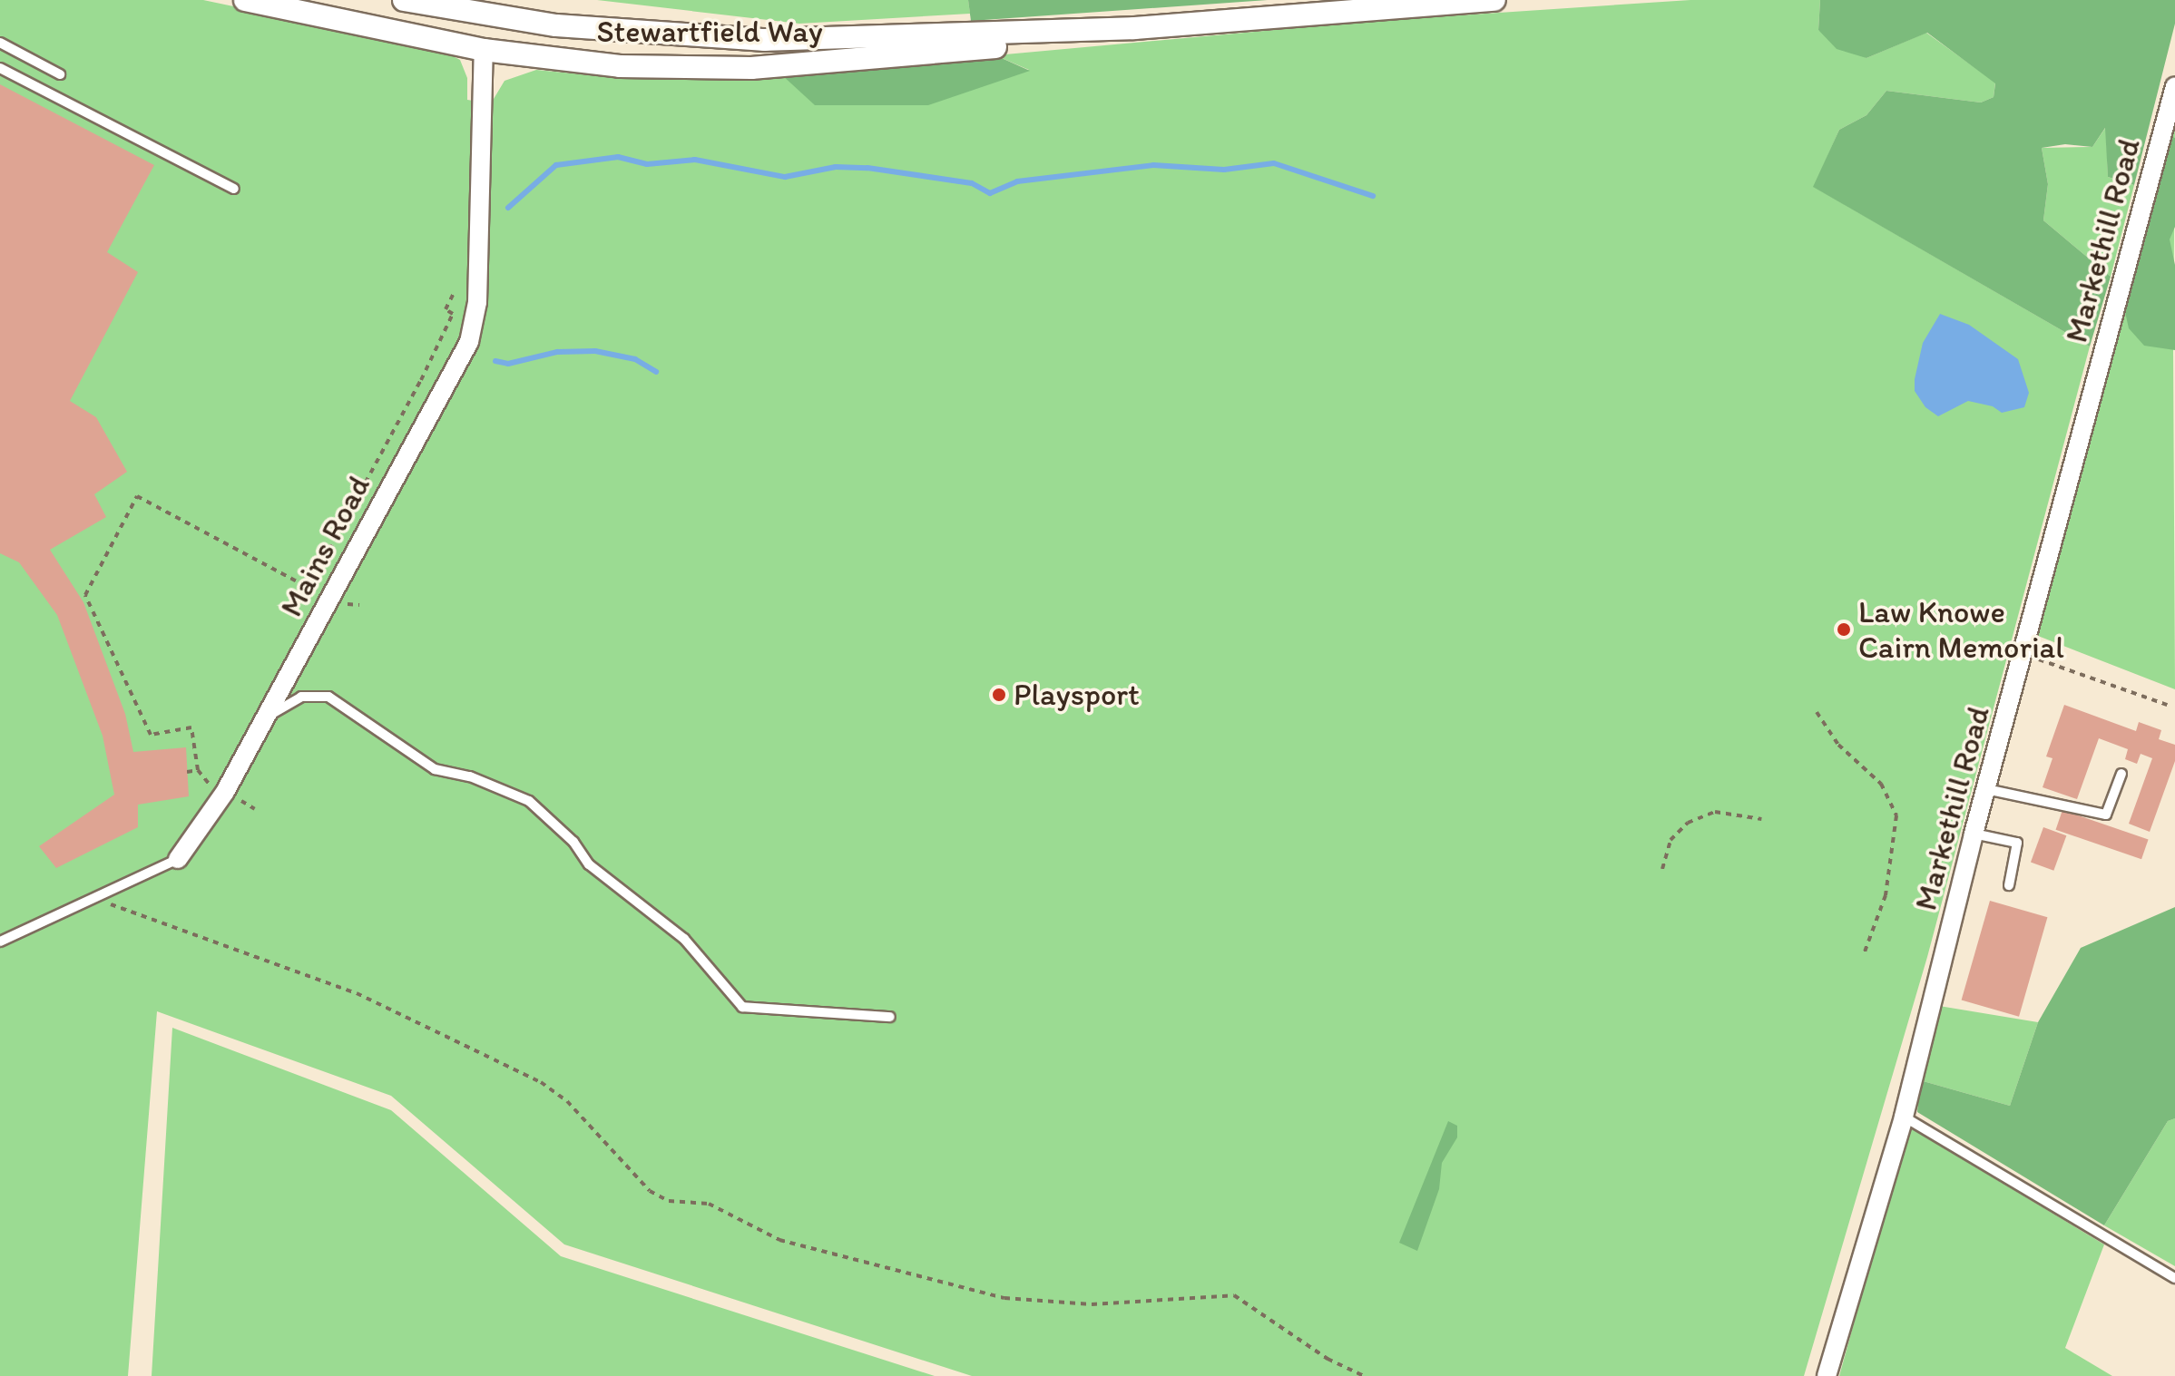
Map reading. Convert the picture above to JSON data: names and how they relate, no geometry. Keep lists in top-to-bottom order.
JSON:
{
  "streets": {
    "street": ["Stewartfield Way", "Markethill Road", "Mains Road"]
  },
  "crossings": [
    ["Stewartfield Way", "Mains Road"]
  ],
  "places": ["Law Knowe Cairn Memorial", "Playsport"]
}
